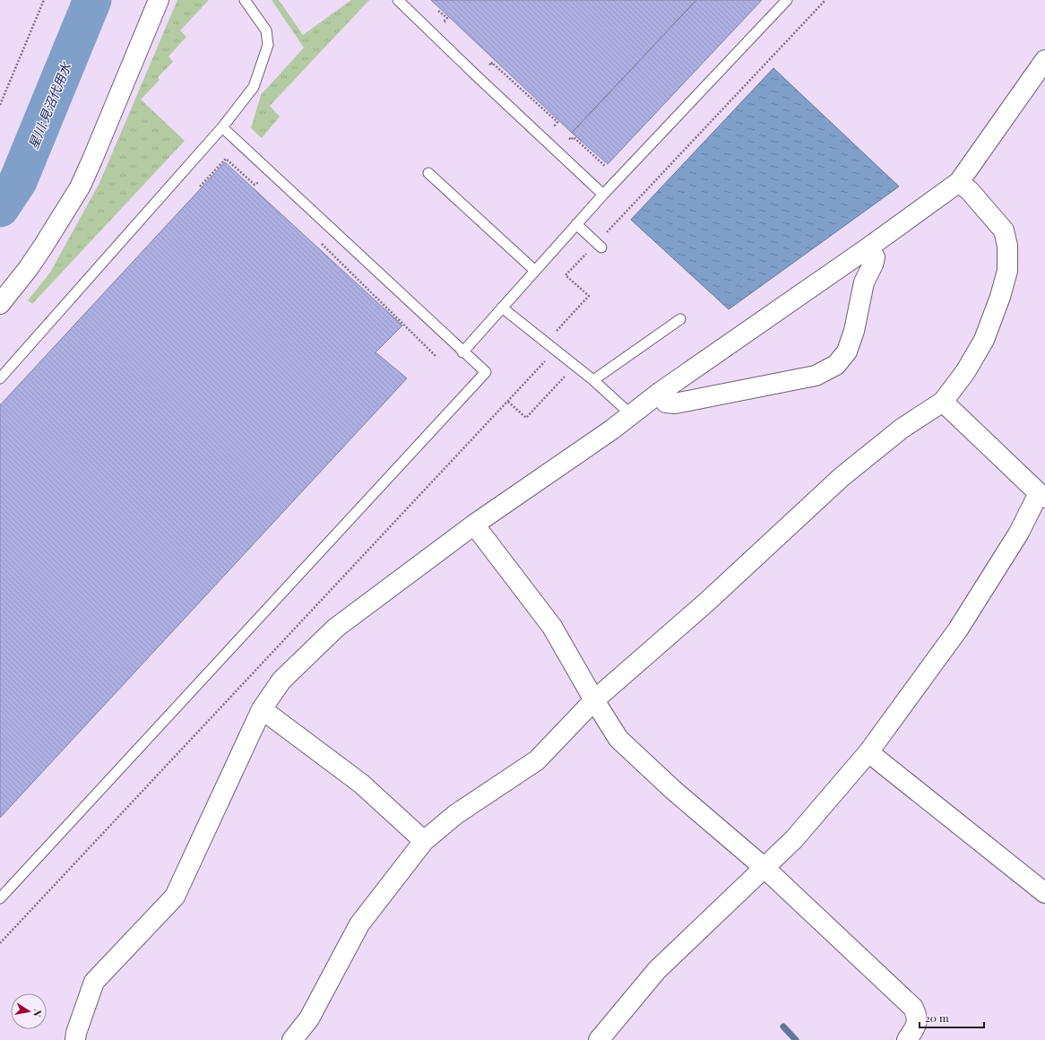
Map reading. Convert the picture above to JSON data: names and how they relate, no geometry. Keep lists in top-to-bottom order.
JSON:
{
  "water": ["星川;見沼代用水"],
  "scale_bar": "20 m",
  "north": "right"
}
